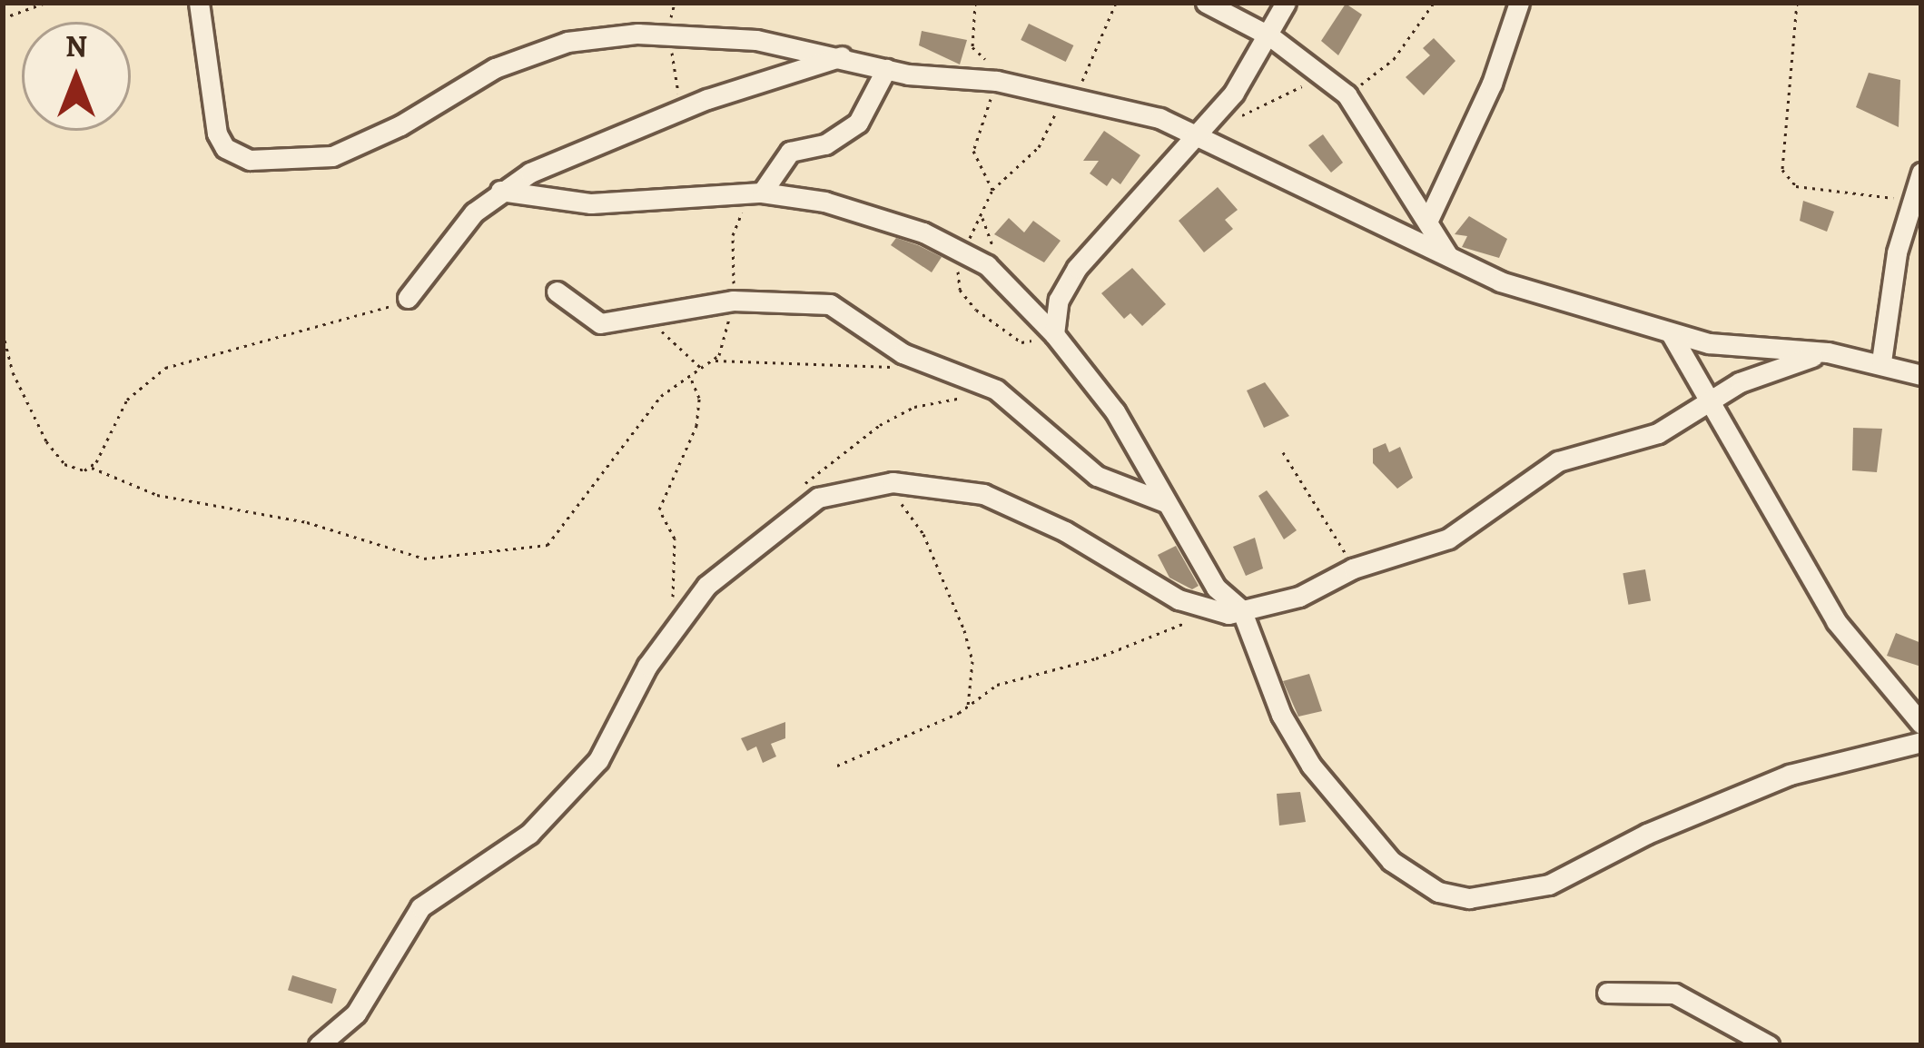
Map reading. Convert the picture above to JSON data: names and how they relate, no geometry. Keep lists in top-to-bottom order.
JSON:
{
  "north": "top"
}
